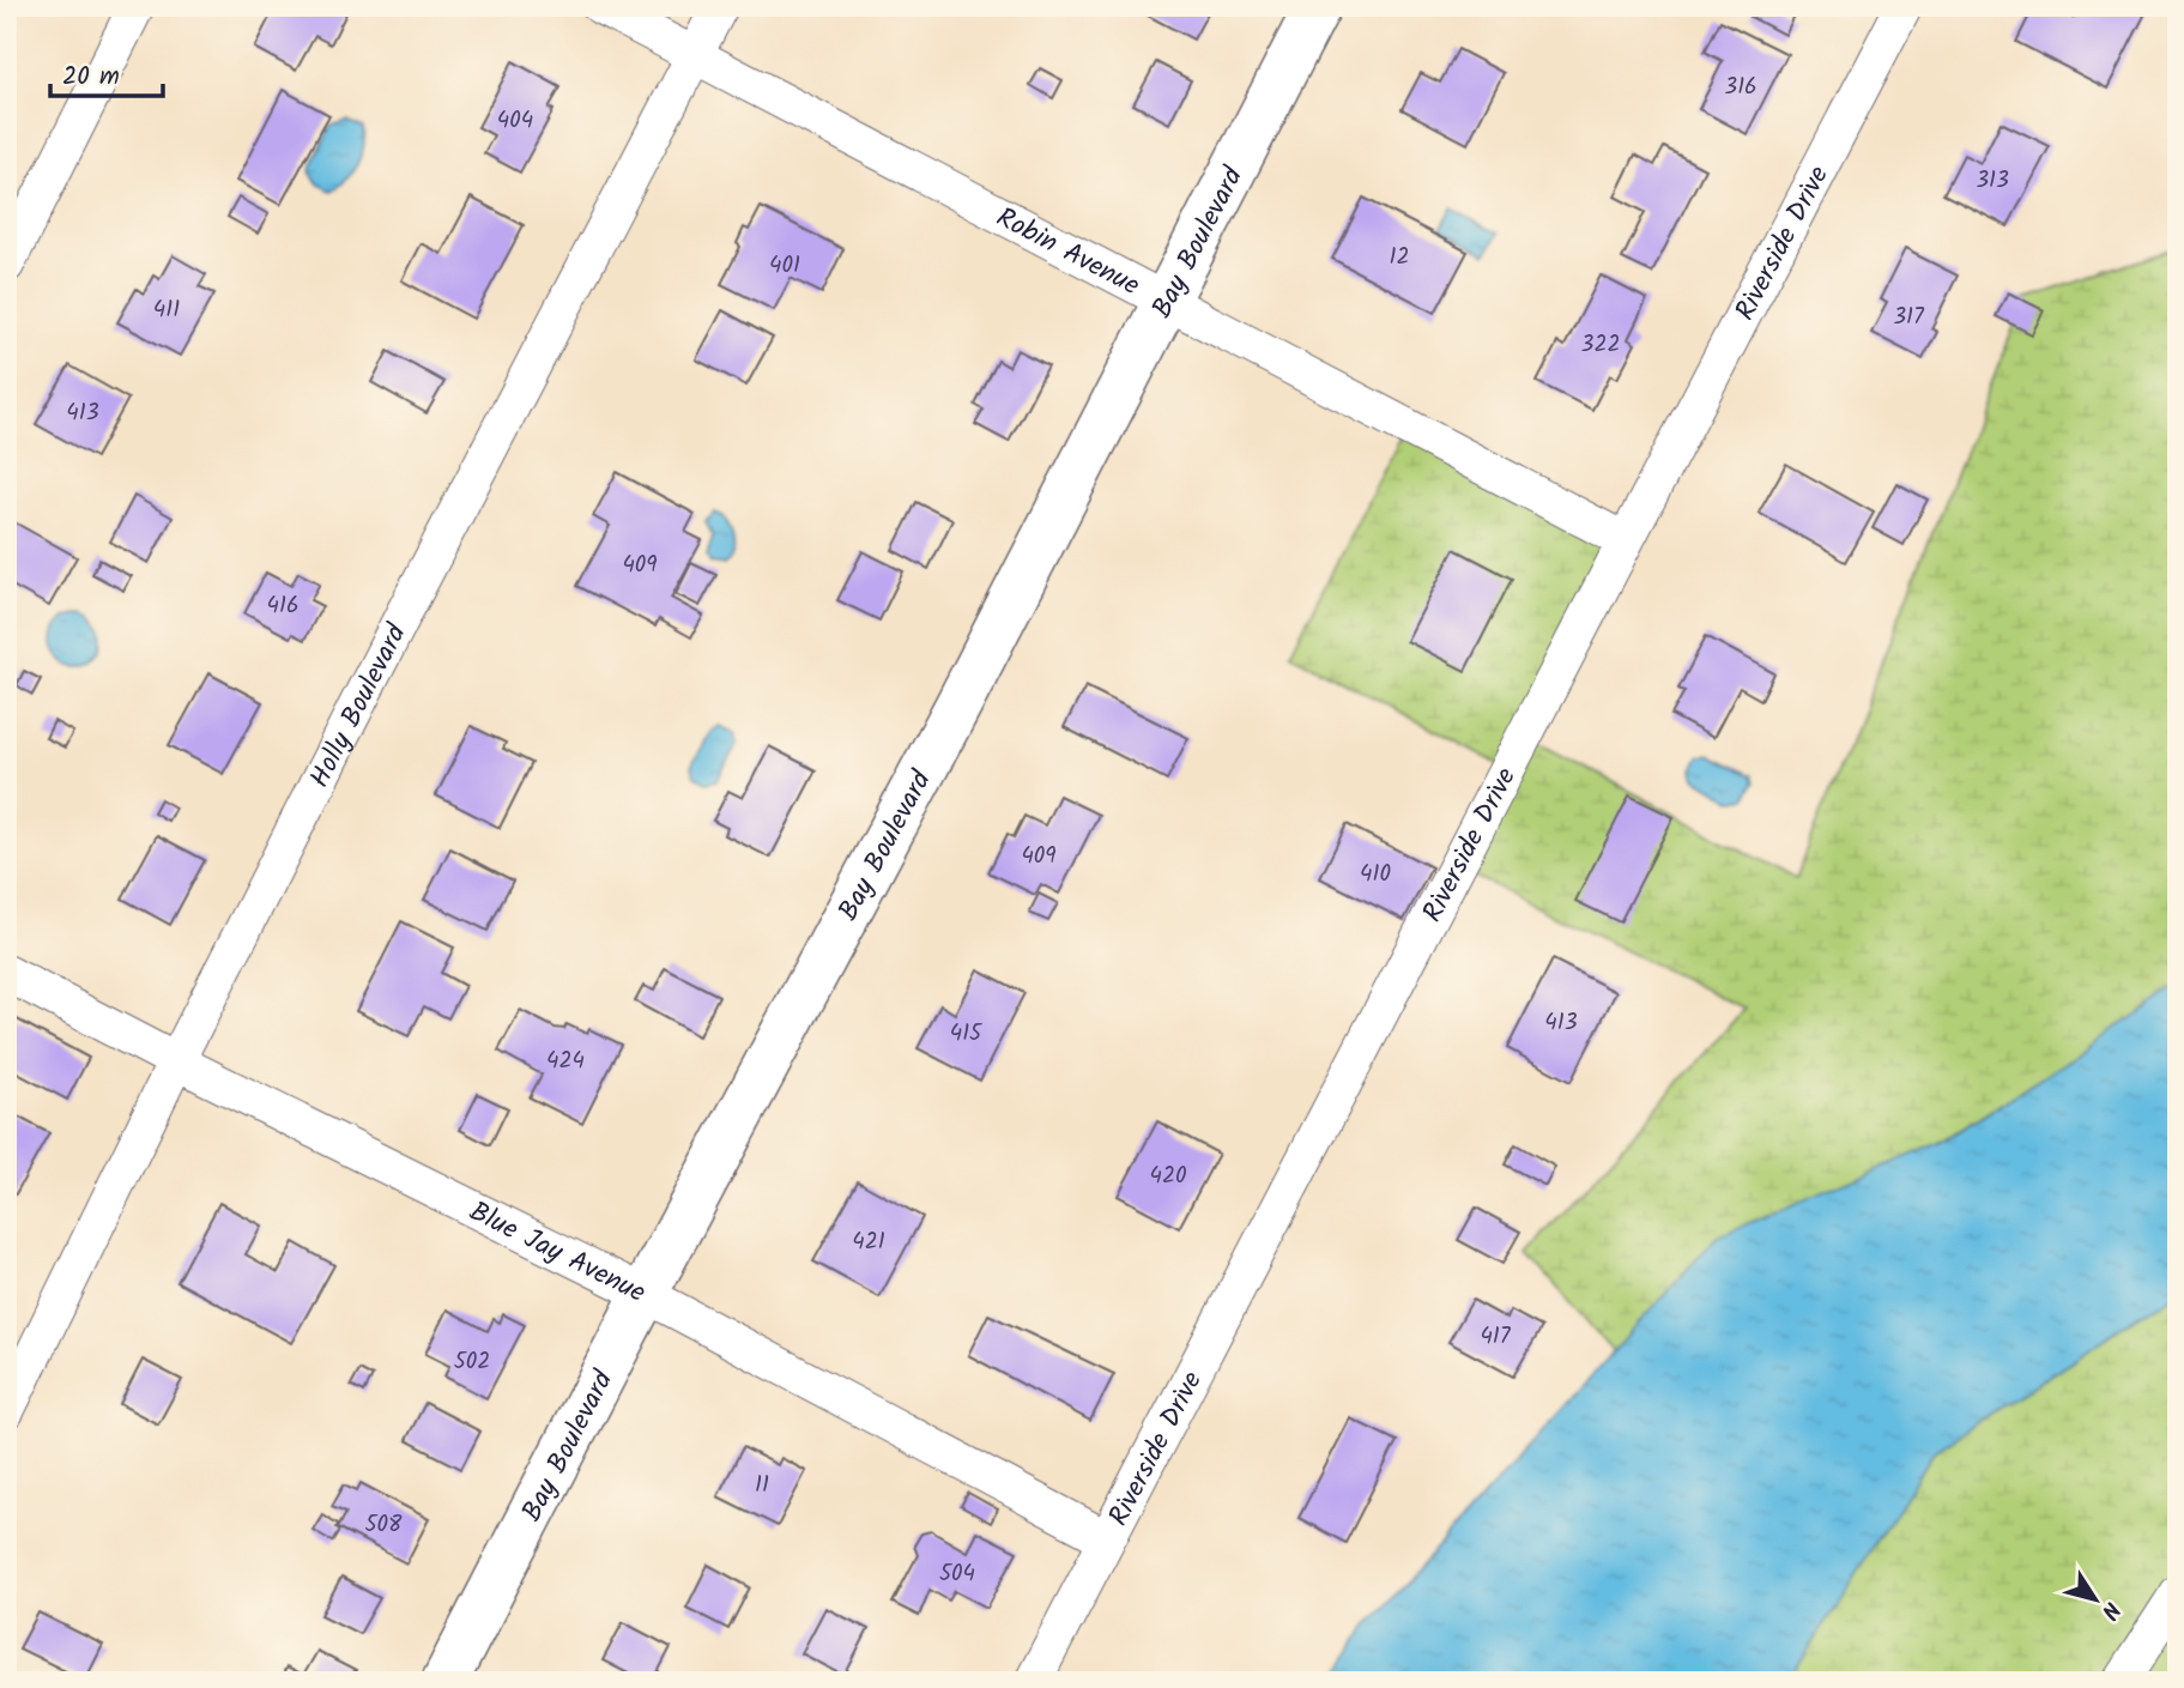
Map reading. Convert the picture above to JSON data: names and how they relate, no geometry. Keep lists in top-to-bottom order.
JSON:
{
  "streets": {
    "street": [
      "Riverside Drive",
      "Bay Boulevard",
      "Robin Avenue",
      "Holly Boulevard",
      "Blue Jay Avenue"
    ]
  },
  "crossings": [
    ["Riverside Drive", "Robin Avenue"],
    ["Riverside Drive", "Blue Jay Avenue"],
    ["Bay Boulevard", "Robin Avenue"],
    ["Bay Boulevard", "Blue Jay Avenue"],
    ["Robin Avenue", "Holly Boulevard"],
    ["Holly Boulevard", "Blue Jay Avenue"]
  ],
  "house_numbers": [
    "316",
    "404",
    "313",
    "12",
    "401",
    "411",
    "317",
    "322",
    "413",
    "409",
    "416",
    "409",
    "410",
    "413",
    "415",
    "424",
    "420",
    "421",
    "417",
    "502",
    "11",
    "508",
    "504"
  ],
  "scale_bar": "20 m",
  "north": "bottom right"
}
